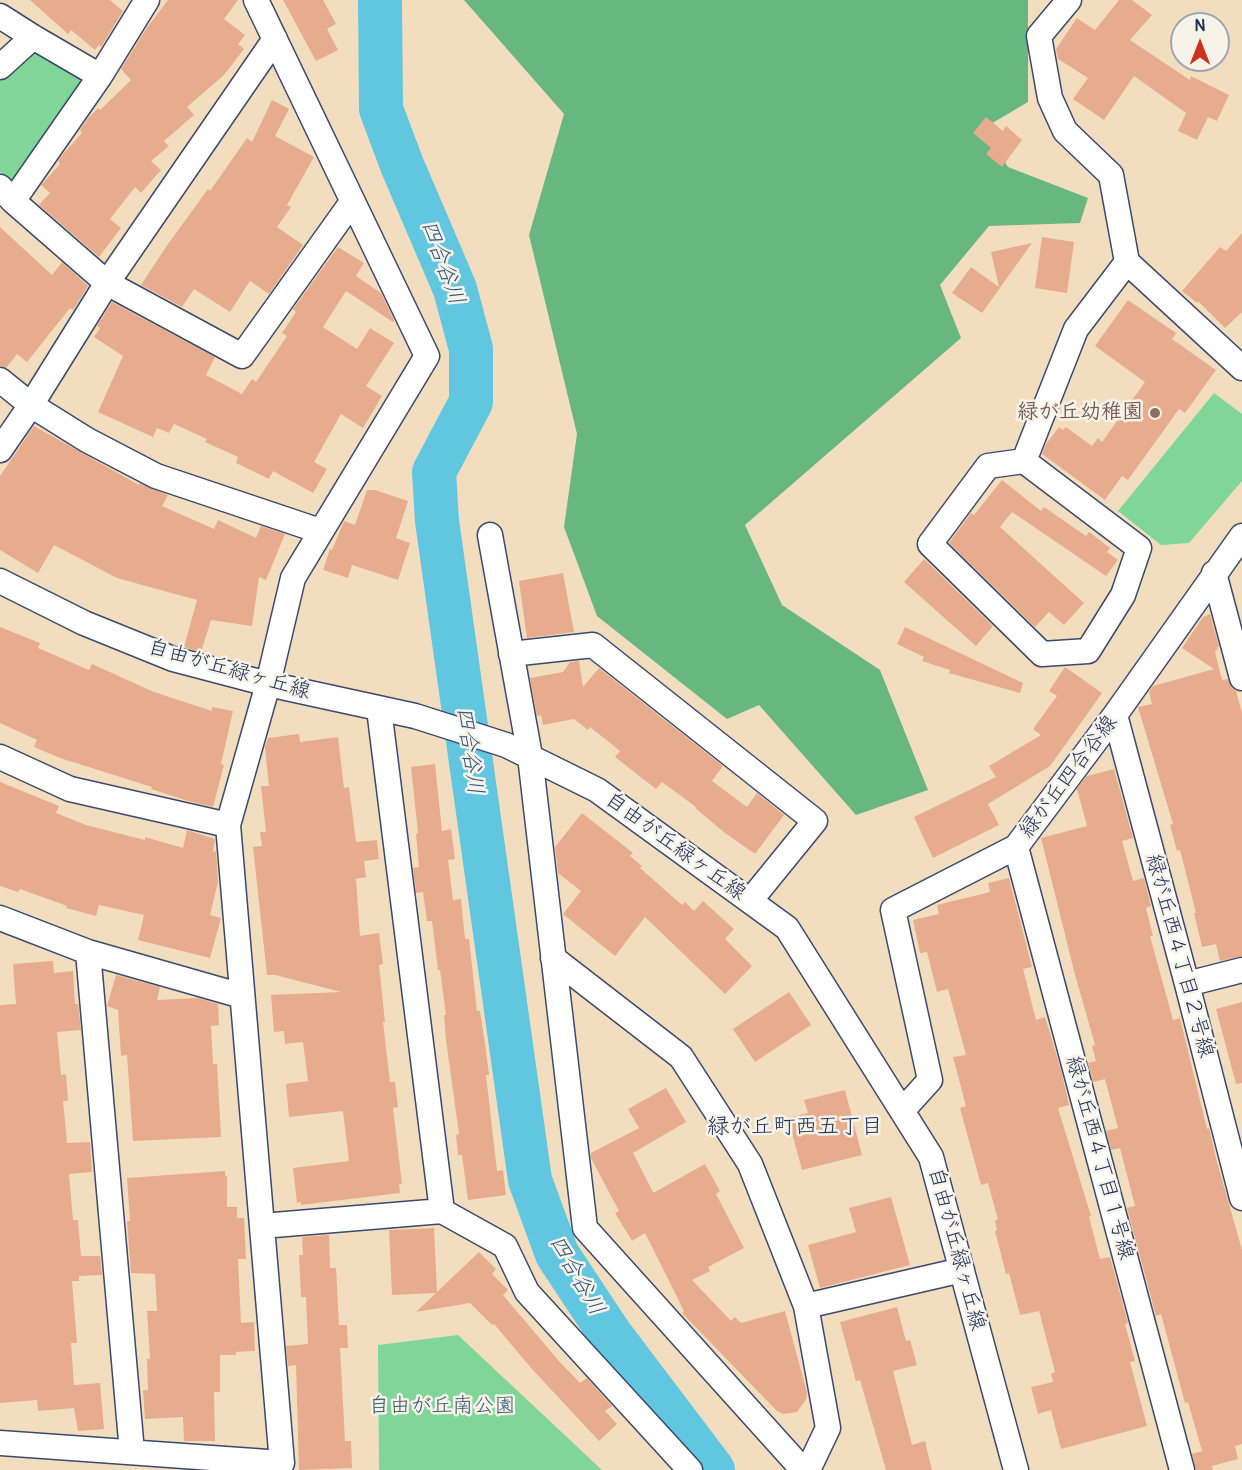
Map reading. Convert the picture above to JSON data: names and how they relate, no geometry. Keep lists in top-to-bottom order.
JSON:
{
  "streets": {
    "street": [
      "自由が丘緑ヶ丘線",
      "緑が丘四合谷線",
      "緑が丘西４丁目２号線",
      "緑が丘西４丁目１号線"
    ]
  },
  "crossings": [
    ["自由が丘緑ヶ丘線", "緑が丘四合谷線"],
    ["緑が丘四合谷線", "緑が丘西４丁目２号線"],
    ["緑が丘四合谷線", "緑が丘西４丁目１号線"]
  ],
  "districts": ["緑が丘町西五丁目"],
  "water": ["四合谷川"],
  "parks": ["自由が丘南公園"],
  "places": ["緑が丘幼稚園"],
  "north": "top"
}
